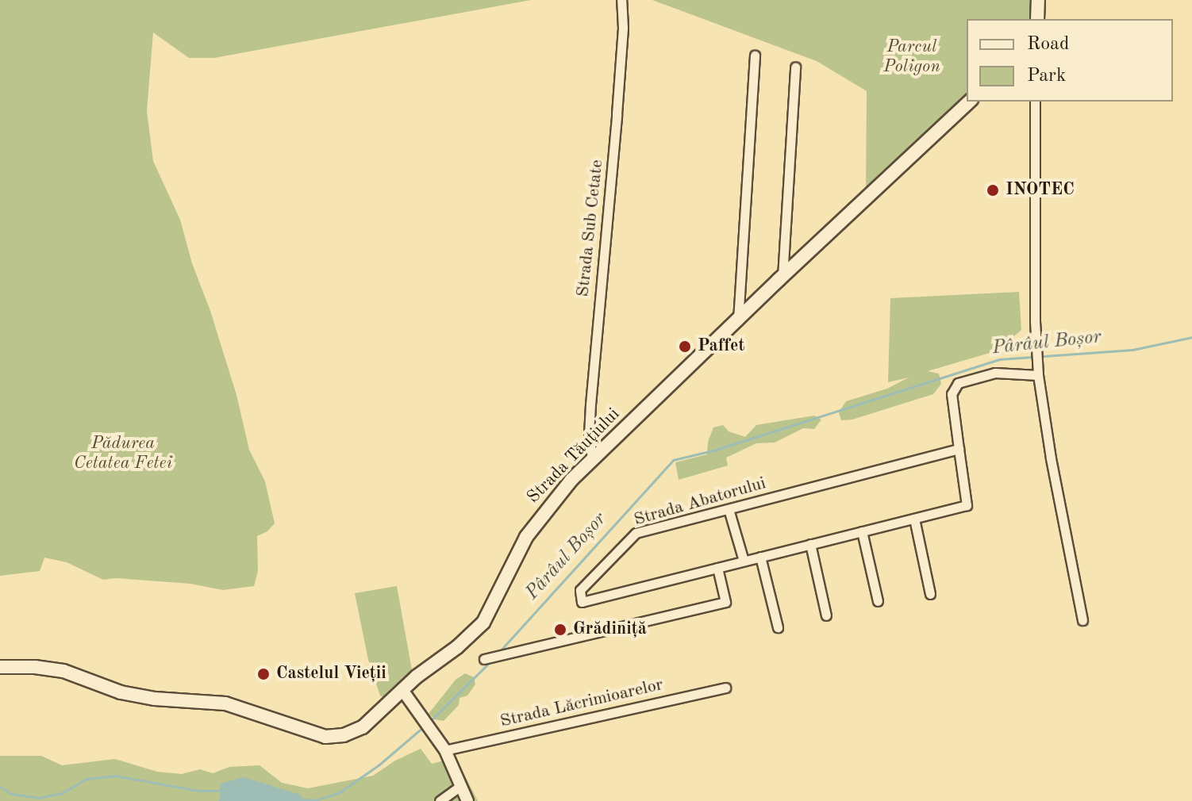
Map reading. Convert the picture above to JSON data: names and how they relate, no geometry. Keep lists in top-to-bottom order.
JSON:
{
  "streets": {
    "main road": ["Strada Tăuțiului"],
    "street": ["Strada Sub Cetate", "Strada Abatorului", "Strada Lăcrimioarelor"]
  },
  "crossings": [
    ["Strada Sub Cetate", "Strada Tăuțiului"]
  ],
  "water": ["Pârâul Boșor"],
  "parks": ["Parcul Poligon", "Pădurea Cetatea Fetei"],
  "places": [
    "INOTEC",
    "Paffet",
    "Grădiniță",
    "Castelul Vieții"
  ],
  "legend": ["Road", "Park"]
}
